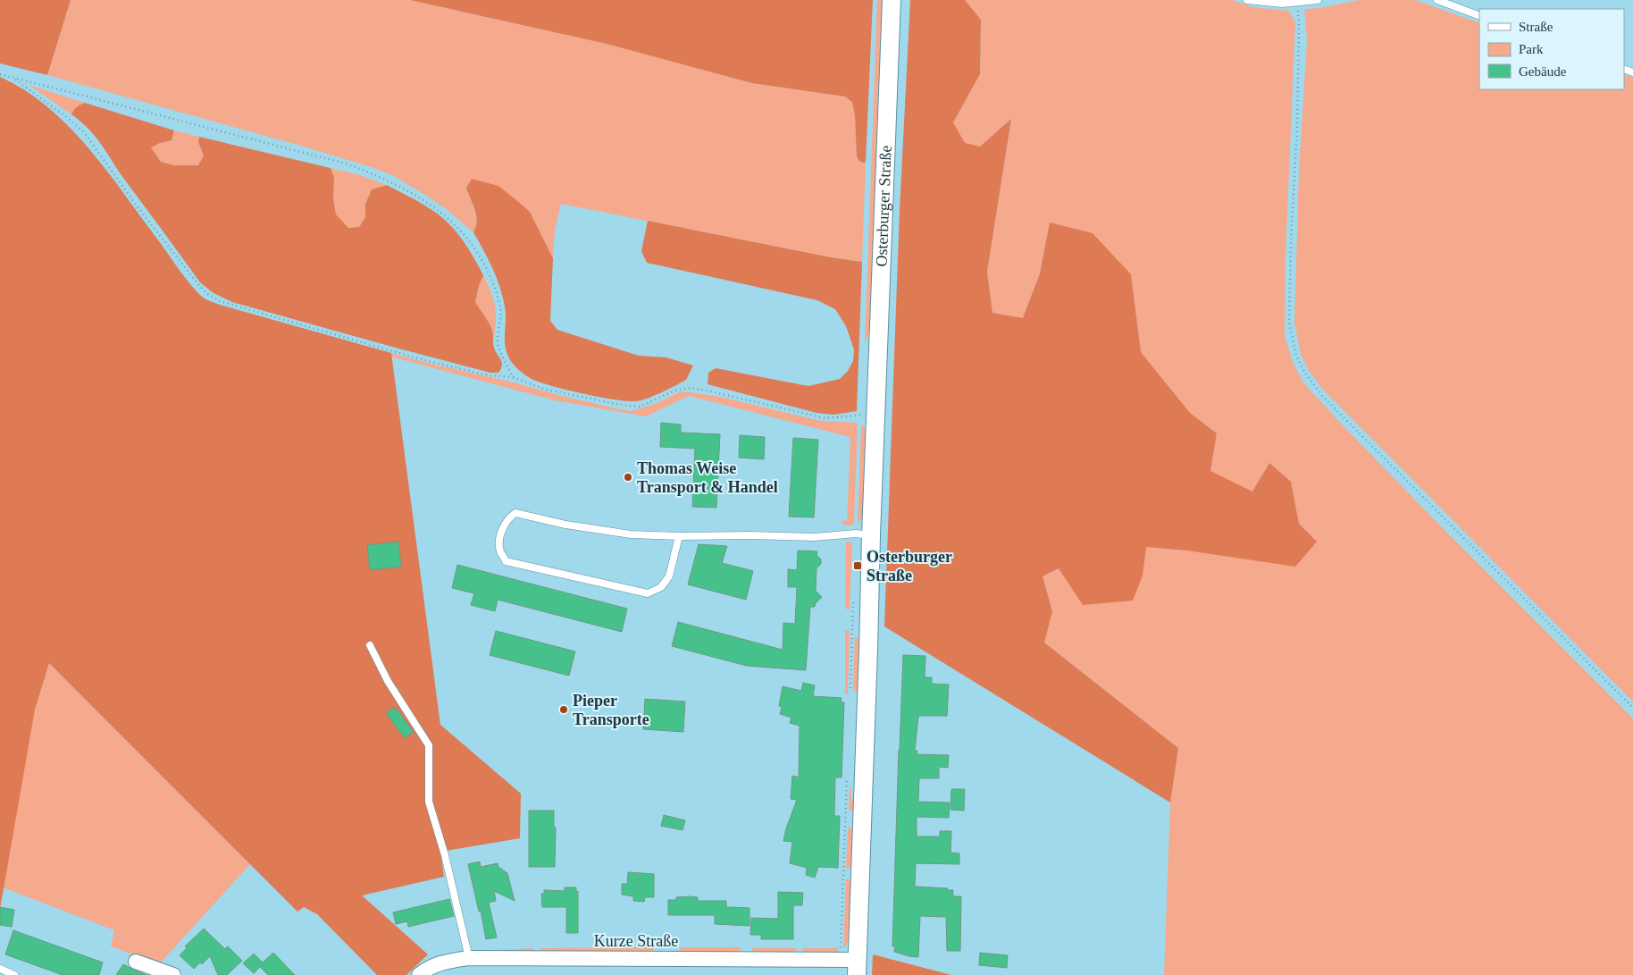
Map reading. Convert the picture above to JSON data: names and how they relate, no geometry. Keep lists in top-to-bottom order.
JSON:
{
  "streets": {
    "street": ["Osterburger Straße", "Kurze Straße"]
  },
  "crossings": [
    ["Osterburger Straße", "Kurze Straße"]
  ],
  "places": {
    "other": ["Thomas Weise Transport & Handel", "Pieper Transporte"],
    "transit": ["Osterburger Straße"]
  },
  "legend": ["Straße", "Park", "Gebäude"]
}
